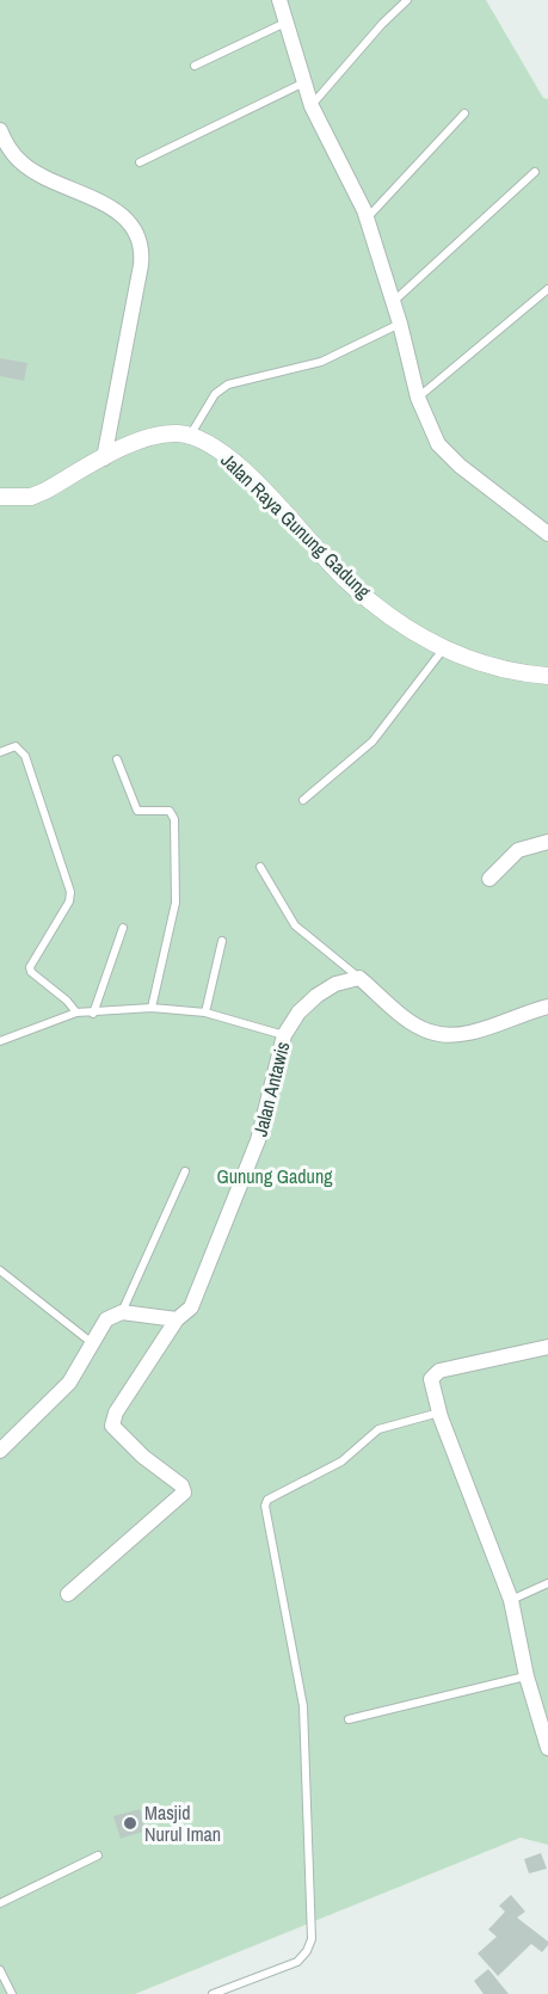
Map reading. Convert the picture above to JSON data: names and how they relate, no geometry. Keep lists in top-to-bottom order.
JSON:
{
  "streets": {
    "street": ["Jalan Raya Gunung Gadung", "Jalan Antawis"]
  },
  "parks": ["Gunung Gadung"],
  "places": ["Masjid Nurul Iman"]
}
